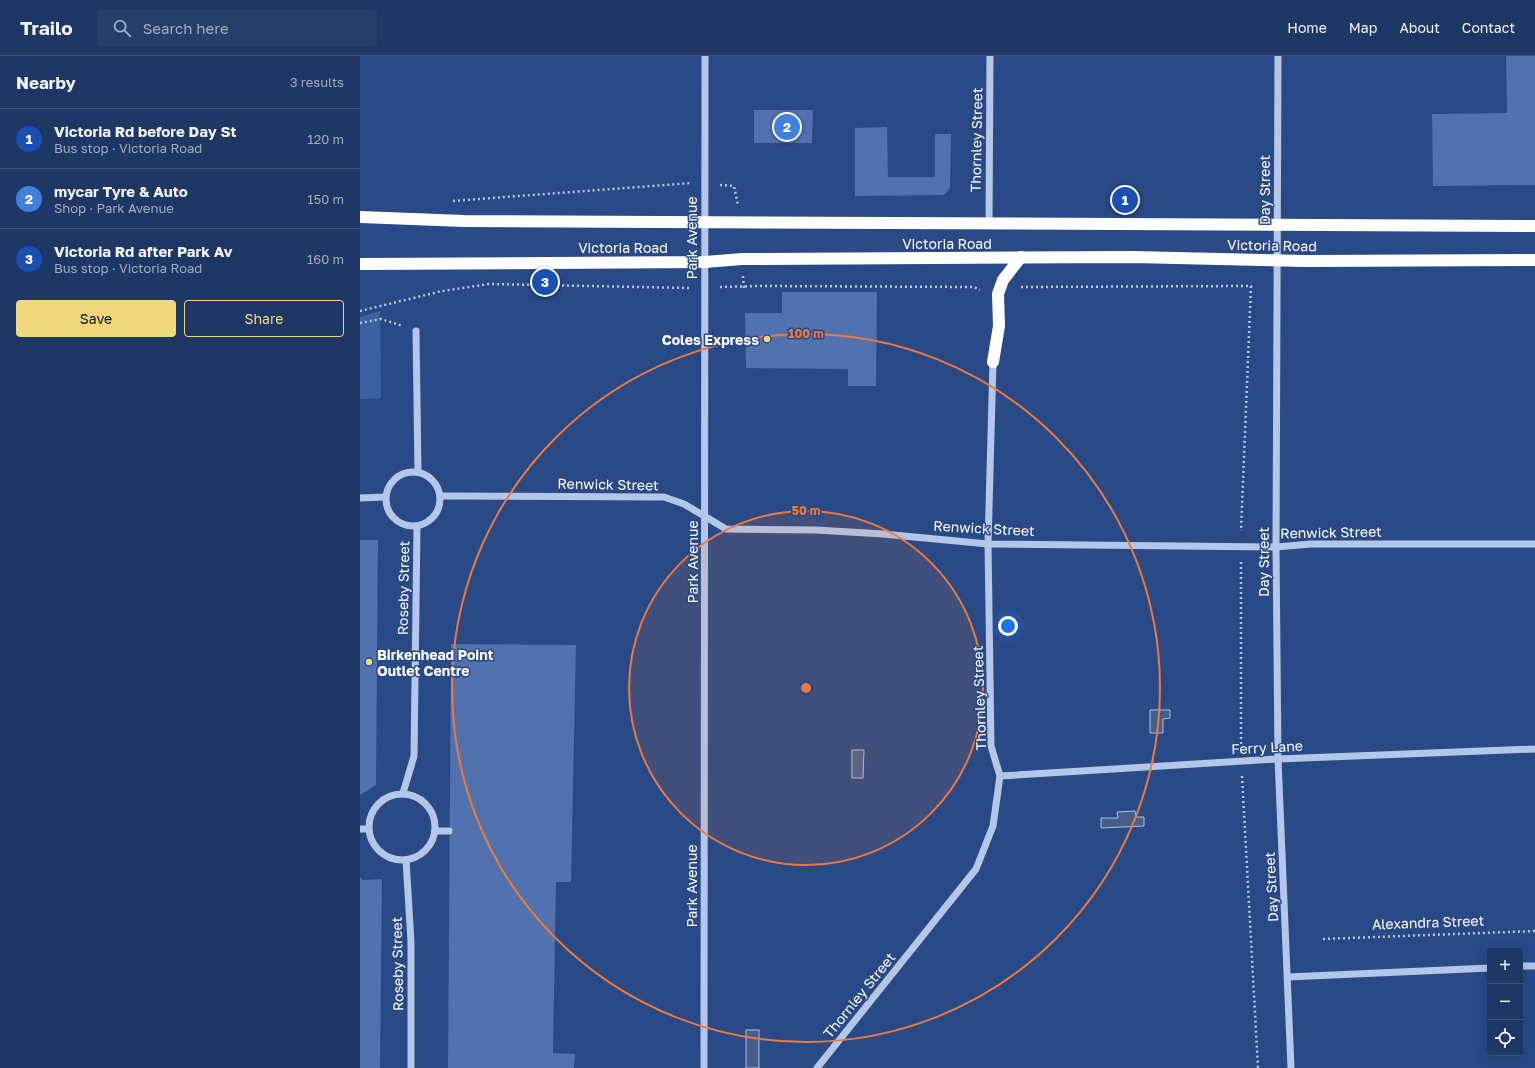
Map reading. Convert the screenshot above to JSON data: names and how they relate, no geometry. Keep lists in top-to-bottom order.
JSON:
{
  "streets": {
    "highway": ["Victoria Road"],
    "street": [
      "Thornley Street",
      "Day Street",
      "Park Avenue",
      "Renwick Street",
      "Roseby Street",
      "Ferry Lane"
    ],
    "path": ["Alexandra Street"]
  },
  "crossings": [
    ["Thornley Street", "Victoria Road"],
    ["Thornley Street", "Renwick Street"],
    ["Thornley Street", "Ferry Lane"],
    ["Day Street", "Victoria Road"],
    ["Day Street", "Renwick Street"],
    ["Day Street", "Ferry Lane"],
    ["Park Avenue", "Victoria Road"],
    ["Park Avenue", "Renwick Street"],
    ["Renwick Street", "Roseby Street"]
  ],
  "places": ["Coles Express", "Birkenhead Point Outlet Centre"],
  "page": {
    "header": "Trailo",
    "search": "Search here",
    "nav": [
      "Home",
      "Map",
      "About",
      "Contact"
    ],
    "heading": ["Nearby", "3 results"],
    "list": [
      {
        "mark": "1",
        "name": "Victoria Rd before Day St",
        "note": "Bus stop · Victoria Road",
        "value": "120 m"
      },
      {
        "mark": "2",
        "name": "mycar Tyre & Auto",
        "note": "Shop · Park Avenue",
        "value": "150 m"
      },
      {
        "mark": "3",
        "name": "Victoria Rd after Park Av",
        "note": "Bus stop · Victoria Road",
        "value": "160 m"
      }
    ],
    "pins": ["2", "1", "3"],
    "buttons": ["Save", "Share"],
    "map_buttons": ["+", "−"]
  },
  "rings": ["100 m", "50 m"]
}
